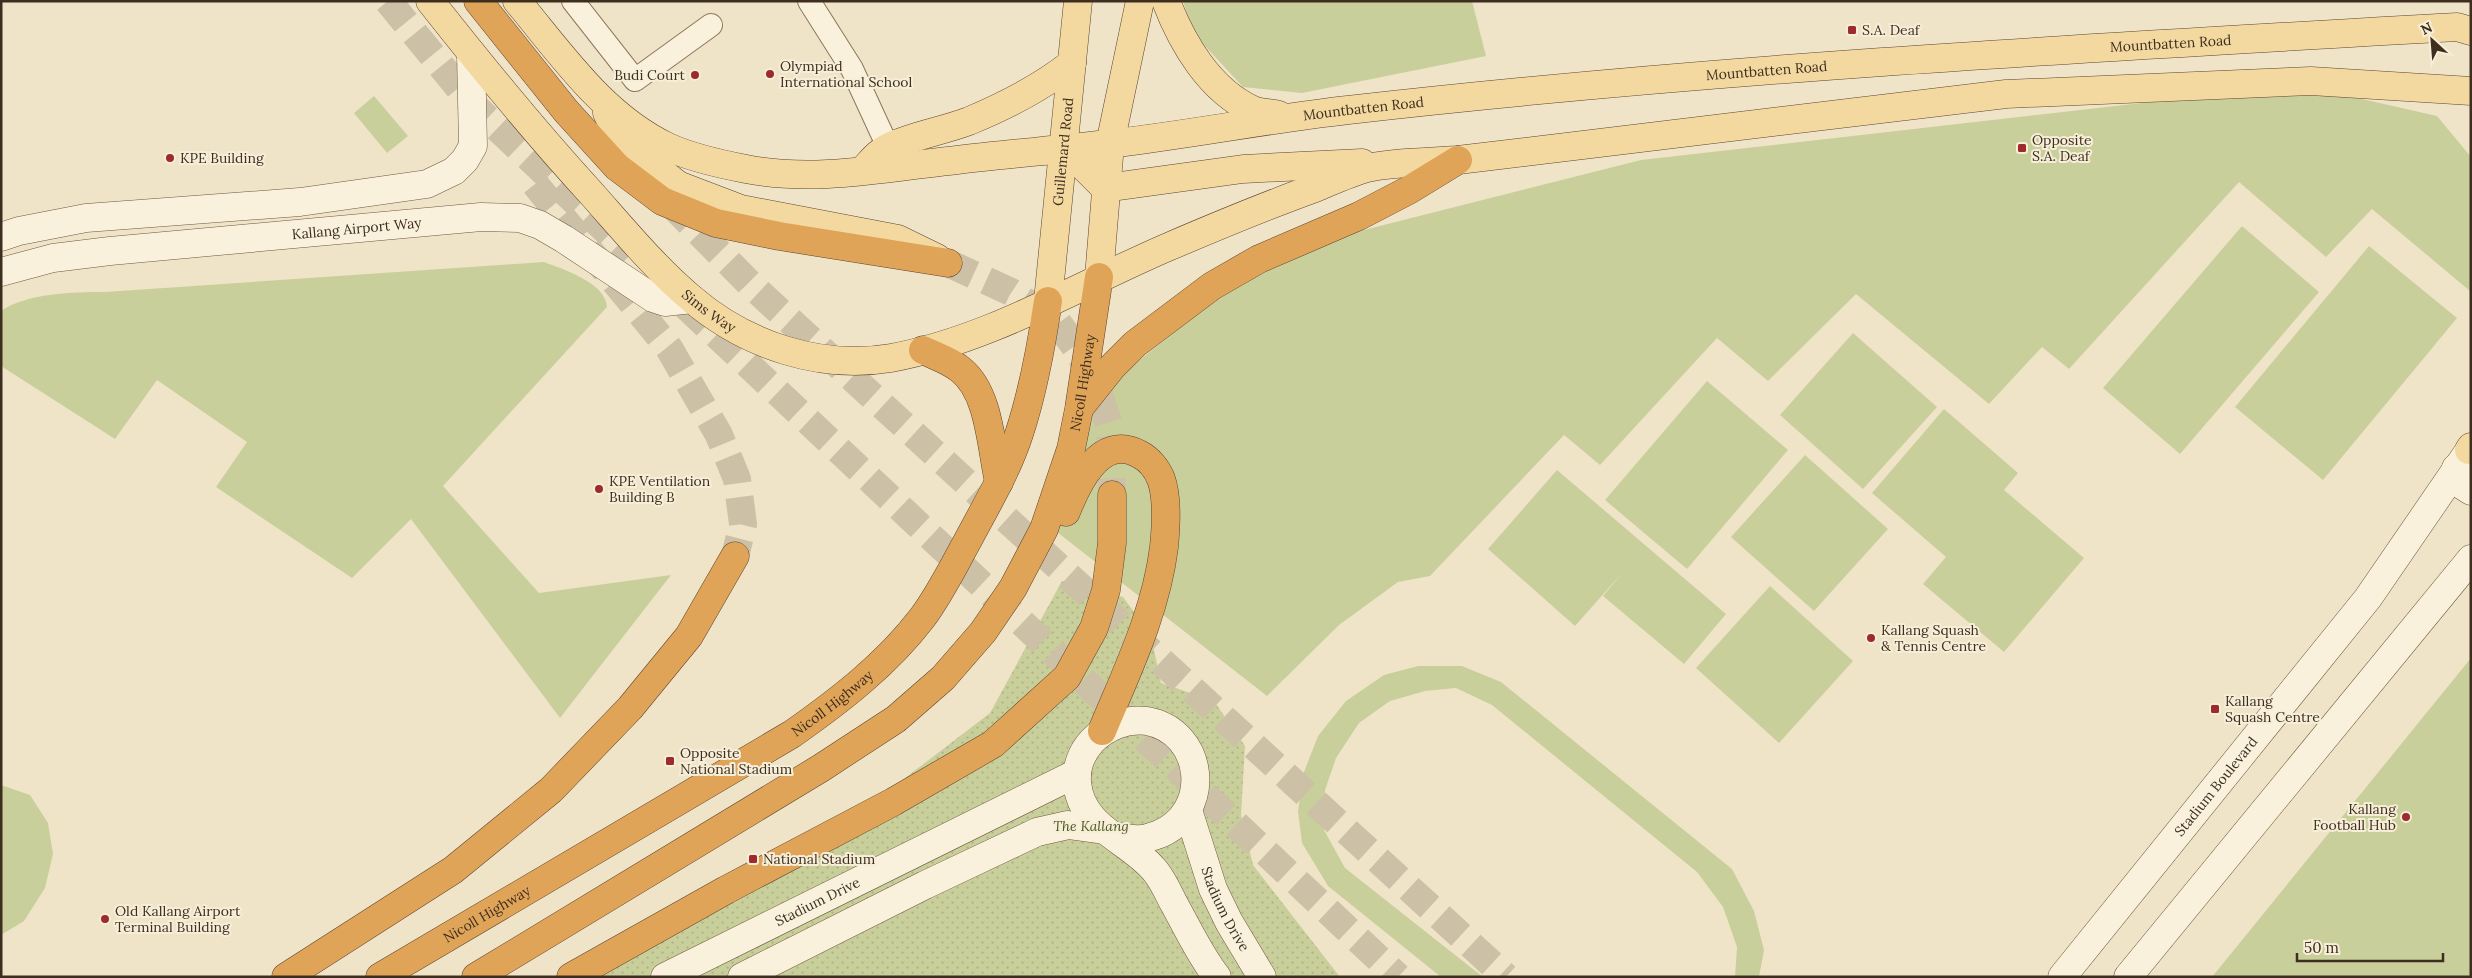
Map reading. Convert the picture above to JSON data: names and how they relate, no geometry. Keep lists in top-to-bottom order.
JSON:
{
  "streets": {
    "highway": ["Nicoll Highway"],
    "main road": ["Mountbatten Road", "Guillemard Road", "Sims Way"],
    "street": ["Kallang Airport Way", "Stadium Boulevard", "Stadium Drive"]
  },
  "crossings": [
    ["Mountbatten Road", "Guillemard Road"],
    ["Guillemard Road", "Sims Way"],
    ["Guillemard Road", "Nicoll Highway"],
    ["Kallang Airport Way", "Sims Way"],
    ["Sims Way", "Nicoll Highway"]
  ],
  "parks": ["The Kallang"],
  "places": {
    "transit": [
      "S.A. Deaf",
      "Opposite S.A. Deaf",
      "Kallang Squash Centre",
      "Opposite National Stadium",
      "National Stadium"
    ],
    "other": [
      "Olympiad International School",
      "Budi Court",
      "KPE Building",
      "KPE Ventilation Building B",
      "Kallang Squash & Tennis Centre",
      "Kallang Football Hub",
      "Old Kallang Airport Terminal Building"
    ]
  },
  "scale_bar": "50 m",
  "north": "top left"
}
